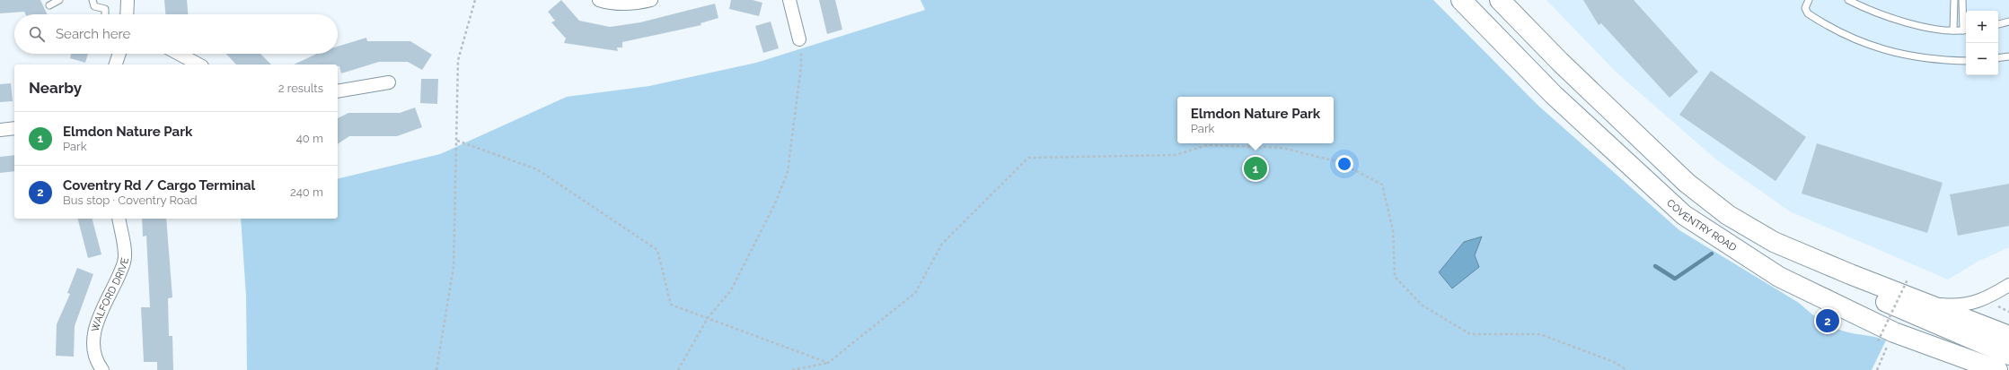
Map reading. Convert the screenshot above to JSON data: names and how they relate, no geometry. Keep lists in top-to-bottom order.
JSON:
{
  "streets": {
    "highway": ["COVENTRY ROAD"],
    "street": ["WALFORD DRIVE"]
  },
  "page": {
    "map_buttons": ["+", "−"],
    "search": "Search here",
    "heading": ["Nearby", "2 results"],
    "popup": ["Elmdon Nature Park", "Park"],
    "list": [
      {
        "mark": "1",
        "name": "Elmdon Nature Park",
        "note": "Park",
        "value": "40 m"
      },
      {
        "mark": "2",
        "name": "Coventry Rd / Cargo Terminal",
        "note": "Bus stop · Coventry Road",
        "value": "240 m"
      }
    ],
    "pins": ["1", "2"]
  }
}
